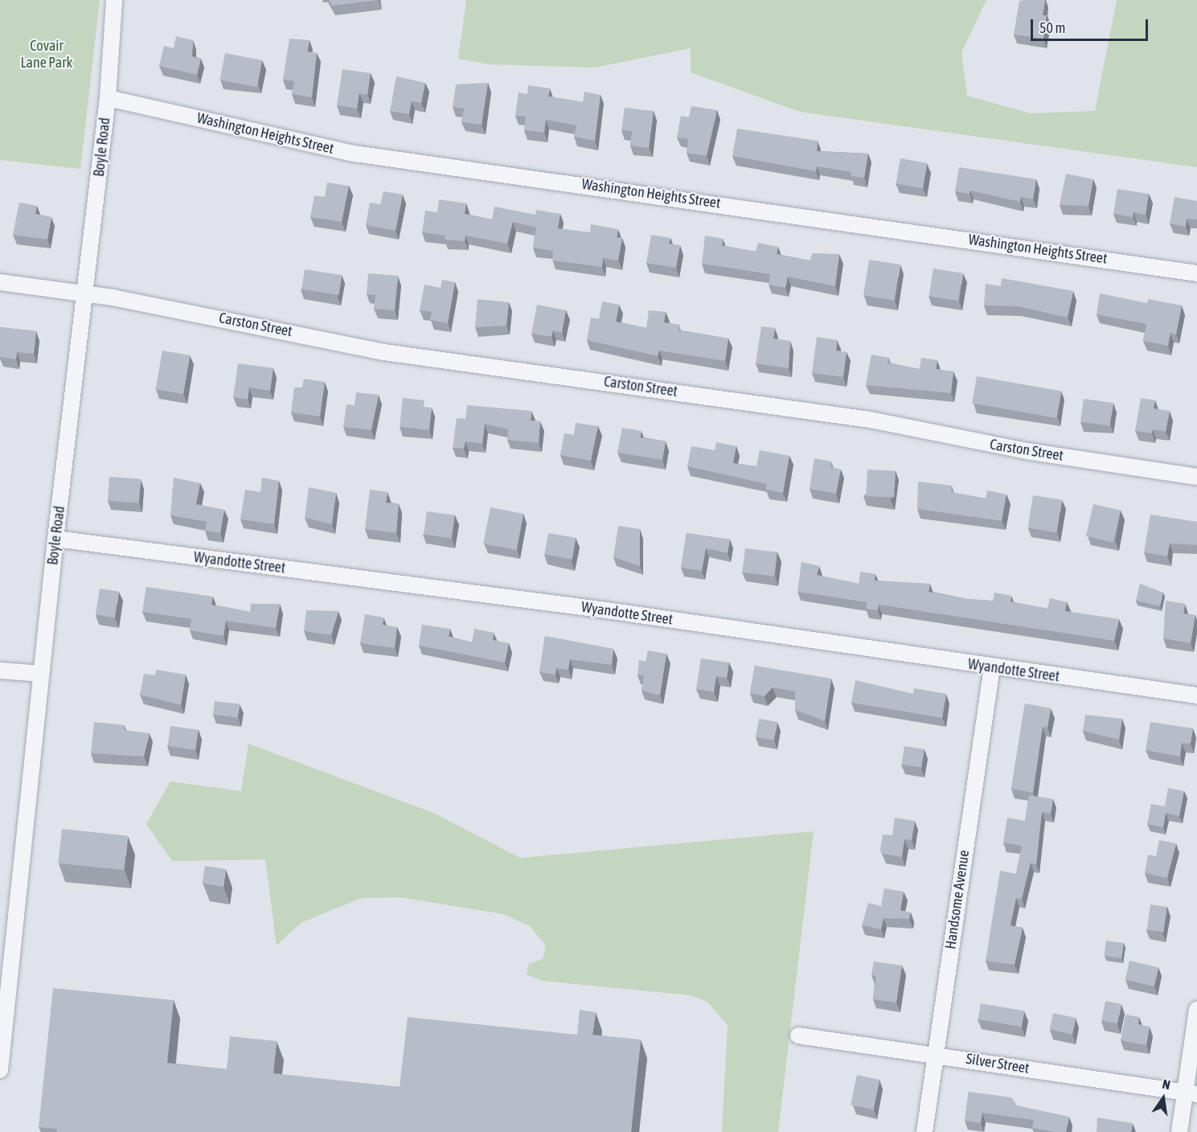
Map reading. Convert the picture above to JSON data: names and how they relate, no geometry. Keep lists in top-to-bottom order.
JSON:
{
  "streets": {
    "street": [
      "Washington Heights Street",
      "Boyle Road",
      "Carston Street",
      "Wyandotte Street",
      "Handsome Avenue",
      "Silver Street"
    ]
  },
  "crossings": [
    ["Washington Heights Street", "Boyle Road"],
    ["Boyle Road", "Carston Street"],
    ["Boyle Road", "Wyandotte Street"],
    ["Wyandotte Street", "Handsome Avenue"],
    ["Handsome Avenue", "Silver Street"]
  ],
  "parks": ["Covair Lane Park"],
  "scale_bar": "50 m",
  "north": "top"
}
